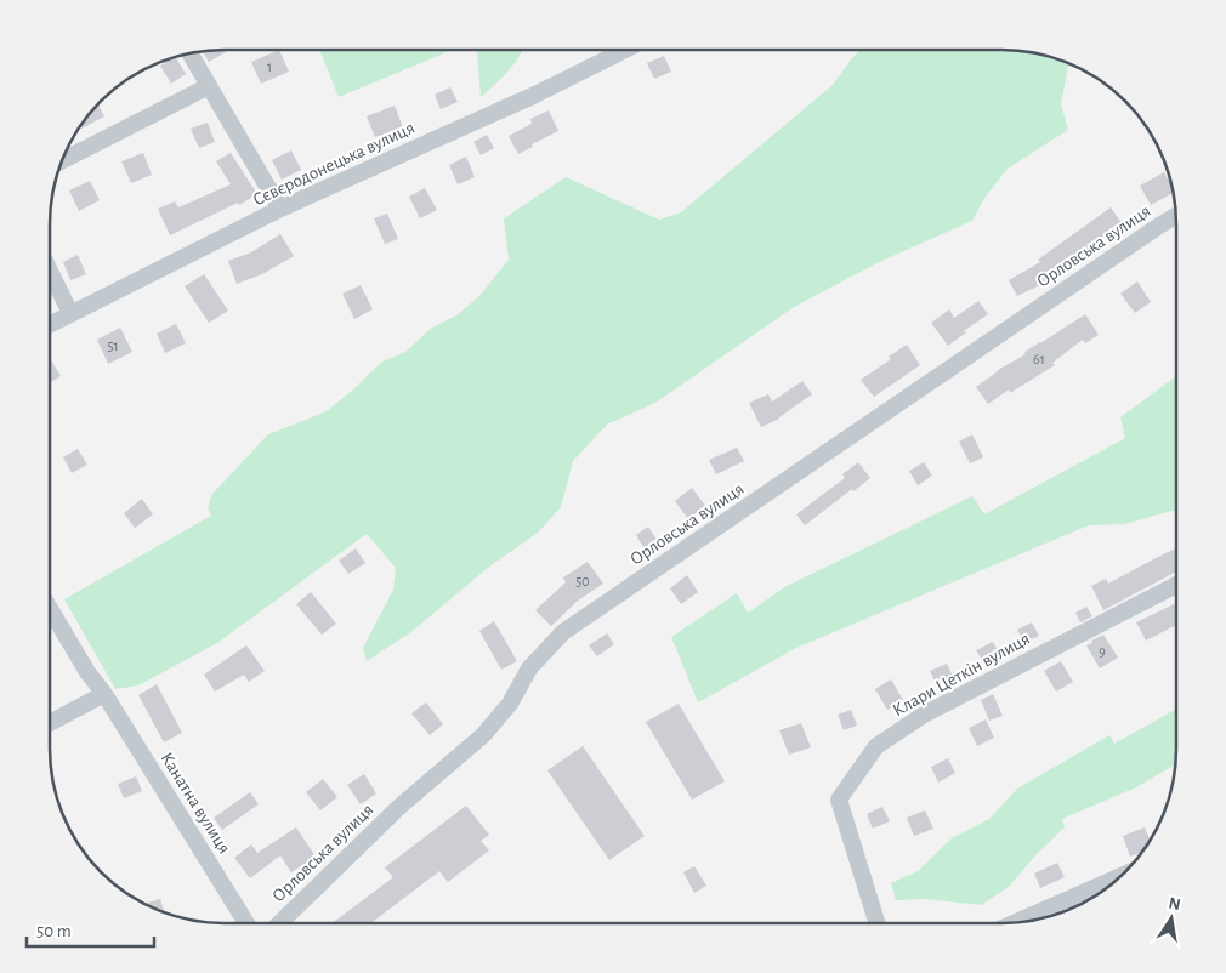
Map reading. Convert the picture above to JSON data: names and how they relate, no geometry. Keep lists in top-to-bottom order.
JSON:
{
  "streets": {
    "street": [
      "Сєвєродонецька вулиця",
      "Орловська вулиця",
      "Клари Цеткін вулиця",
      "Канатна вулиця"
    ]
  },
  "house_numbers": [
    "1",
    "51",
    "61",
    "50",
    "9"
  ],
  "scale_bar": "50 m",
  "north": "top"
}
